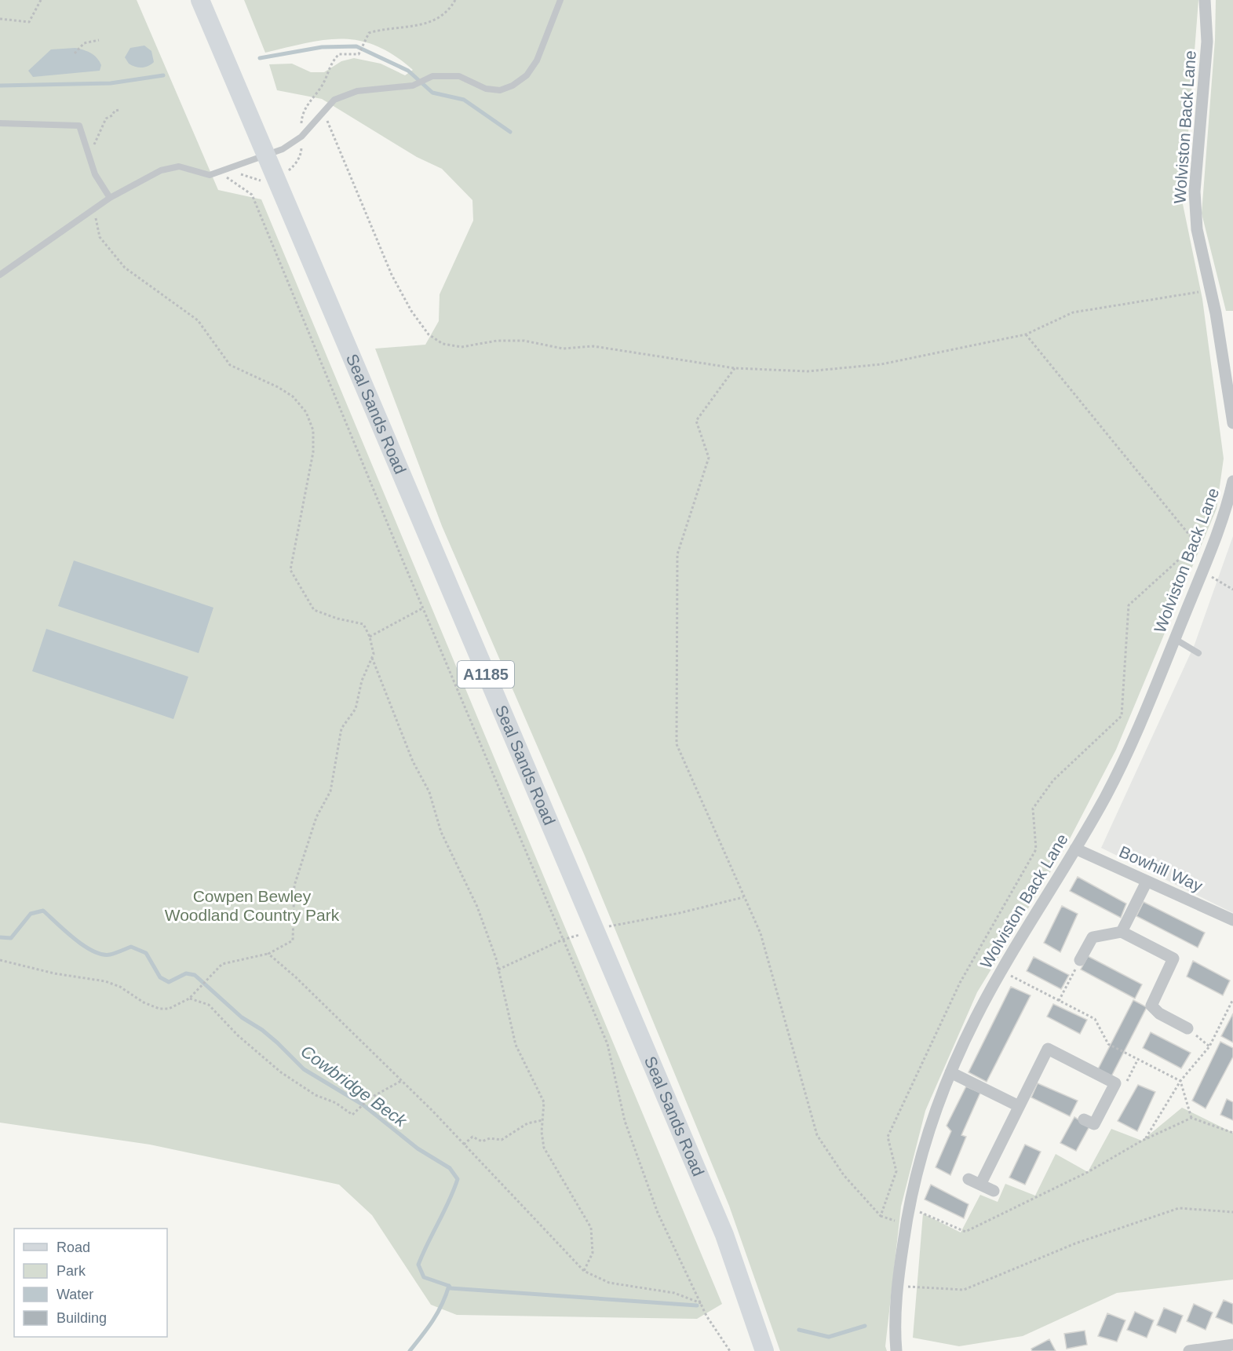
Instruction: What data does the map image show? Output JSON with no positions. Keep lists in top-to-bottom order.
{
  "streets": {
    "main road": ["Seal Sands Road", "A1185"],
    "street": ["Wolviston Back Lane", "Bowhill Way"]
  },
  "crossings": [
    ["Wolviston Back Lane", "Bowhill Way"]
  ],
  "water": ["Cowbridge Beck"],
  "parks": ["Cowpen Bewley Woodland Country Park"],
  "legend": [
    "Road",
    "Park",
    "Water",
    "Building"
  ]
}
